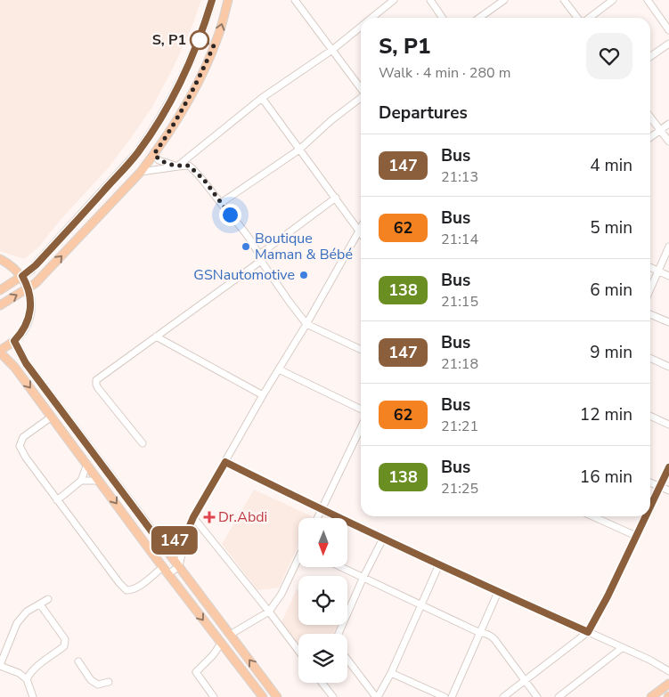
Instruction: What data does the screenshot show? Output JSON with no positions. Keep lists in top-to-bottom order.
{
  "places": {
    "other": ["S, P1", "Boutique Maman & Bébé", "GSNautomotive"],
    "health": ["Dr.Abdi"]
  },
  "lines": ["bus line 147"],
  "north": "bottom",
  "page": {
    "on_map": "147",
    "heading": [
      ["S, P1", "Walk · 4 min · 280 m"],
      "Departures"
    ],
    "list": [
      {
        "mark": "147",
        "name": "Bus",
        "note": "21:13",
        "value": "4 min"
      },
      {
        "mark": "62",
        "name": "Bus",
        "note": "21:14",
        "value": "5 min"
      },
      {
        "mark": "138",
        "name": "Bus",
        "note": "21:15",
        "value": "6 min"
      },
      {
        "mark": "147",
        "name": "Bus",
        "note": "21:18",
        "value": "9 min"
      },
      {
        "mark": "62",
        "name": "Bus",
        "note": "21:21",
        "value": "12 min"
      },
      {
        "mark": "138",
        "name": "Bus",
        "note": "21:25",
        "value": "16 min"
      }
    ]
  }
}
